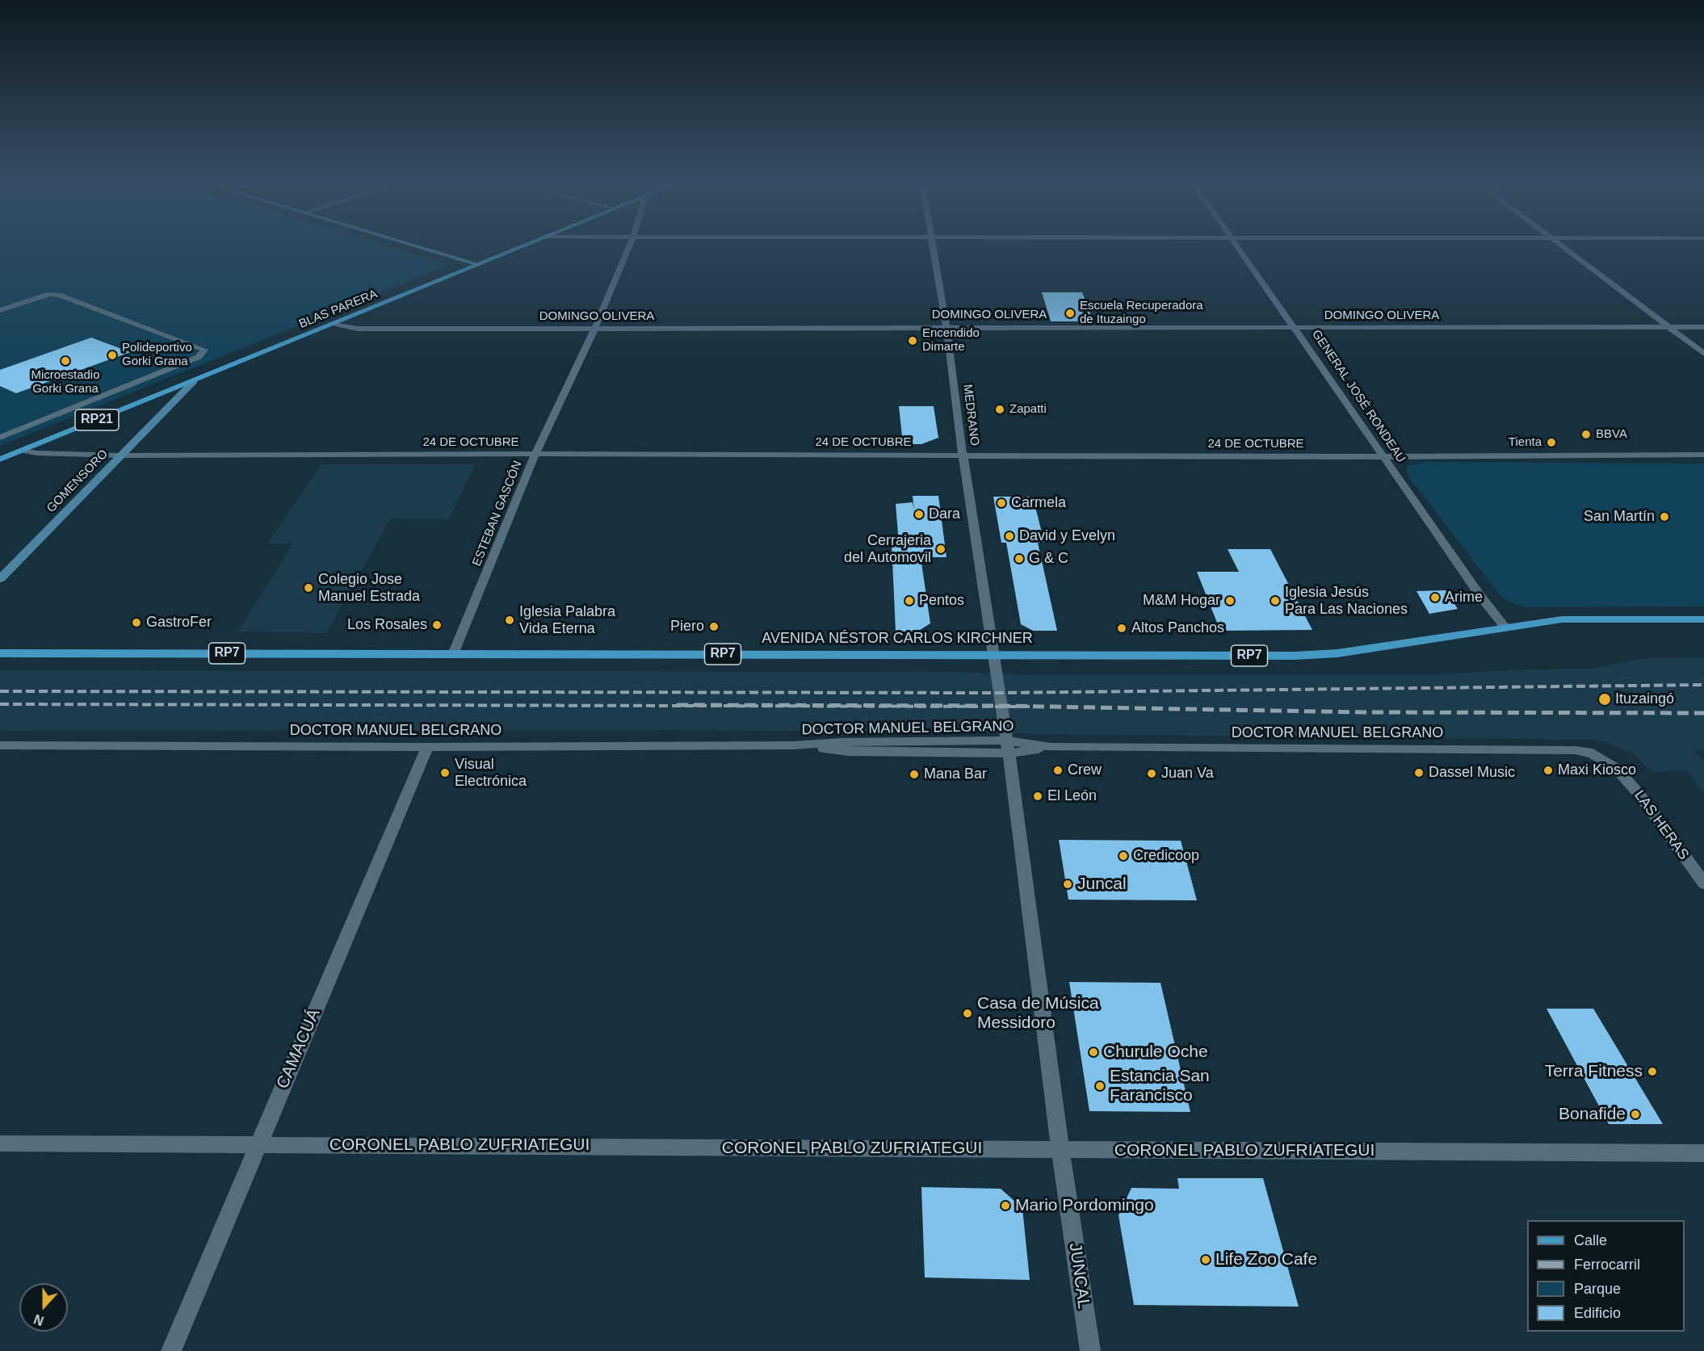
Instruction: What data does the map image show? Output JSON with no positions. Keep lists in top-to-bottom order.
{
  "streets": {
    "main road": [
      "BLAS PARERA",
      "RP21",
      "AVENIDA NÉSTOR CARLOS KIRCHNER",
      "RP7"
    ],
    "street": [
      "DOMINGO OLIVERA",
      "GENERAL JOSÉ RONDEAU",
      "MEDRANO",
      "24 DE OCTUBRE",
      "GOMENSORO",
      "ESTEBAN GASCÓN",
      "DOCTOR MANUEL BELGRANO",
      "LAS HERAS",
      "CAMACUÁ",
      "CORONEL PABLO ZUFRIATEGUI",
      "JUNCAL"
    ]
  },
  "crossings": [
    ["BLAS PARERA", "DOMINGO OLIVERA"],
    ["BLAS PARERA", "24 DE OCTUBRE"],
    ["BLAS PARERA", "GOMENSORO"],
    ["DOMINGO OLIVERA", "GENERAL JOSÉ RONDEAU"],
    ["DOMINGO OLIVERA", "MEDRANO"],
    ["DOMINGO OLIVERA", "ESTEBAN GASCÓN"],
    ["GENERAL JOSÉ RONDEAU", "24 DE OCTUBRE"],
    ["GENERAL JOSÉ RONDEAU", "AVENIDA NÉSTOR CARLOS KIRCHNER"],
    ["MEDRANO", "24 DE OCTUBRE"],
    ["MEDRANO", "AVENIDA NÉSTOR CARLOS KIRCHNER"],
    ["MEDRANO", "JUNCAL"],
    ["24 DE OCTUBRE", "GOMENSORO"],
    ["24 DE OCTUBRE", "ESTEBAN GASCÓN"],
    ["ESTEBAN GASCÓN", "AVENIDA NÉSTOR CARLOS KIRCHNER"],
    ["AVENIDA NÉSTOR CARLOS KIRCHNER", "JUNCAL"],
    ["DOCTOR MANUEL BELGRANO", "LAS HERAS"],
    ["DOCTOR MANUEL BELGRANO", "CAMACUÁ"],
    ["DOCTOR MANUEL BELGRANO", "JUNCAL"],
    ["CAMACUÁ", "CORONEL PABLO ZUFRIATEGUI"],
    ["CORONEL PABLO ZUFRIATEGUI", "JUNCAL"]
  ],
  "places": [
    "Escuela Recuperadora de Ituzaingo",
    "Encendido Dimarte",
    "Polideportivo Gorki Grana",
    "Microestadio Gorki Grana",
    "Zapatti",
    "BBVA",
    "Tienta",
    "Carmela",
    "Dara",
    "San Martín",
    "David y Evelyn",
    "Cerrajeria del Automovil",
    "G & C",
    "Colegio Jose Manuel Estrada",
    "Arime",
    "Pentos",
    "M&M Hogar",
    "Iglesia Jesús Para Las Naciones",
    "Iglesia Palabra Vida Eterna",
    "GastroFer",
    "Los Rosales",
    "Piero",
    "Altos Panchos",
    "Ituzaingó",
    "Crew",
    "Maxi Kiosco",
    "Visual Electrónica",
    "Dassel Music",
    "Juan Va",
    "Mana Bar",
    "El León",
    "Credicoop",
    "Juncal",
    "Casa de Música Messidoro",
    "Churule Oche",
    "Terra Fitness",
    "Estancia San Farancisco",
    "Bonafide",
    "Mario Pordomingo",
    "Life Zoo Cafe"
  ],
  "legend": [
    "Calle",
    "Ferrocarril",
    "Parque",
    "Edificio"
  ],
  "north": "bottom"
}
